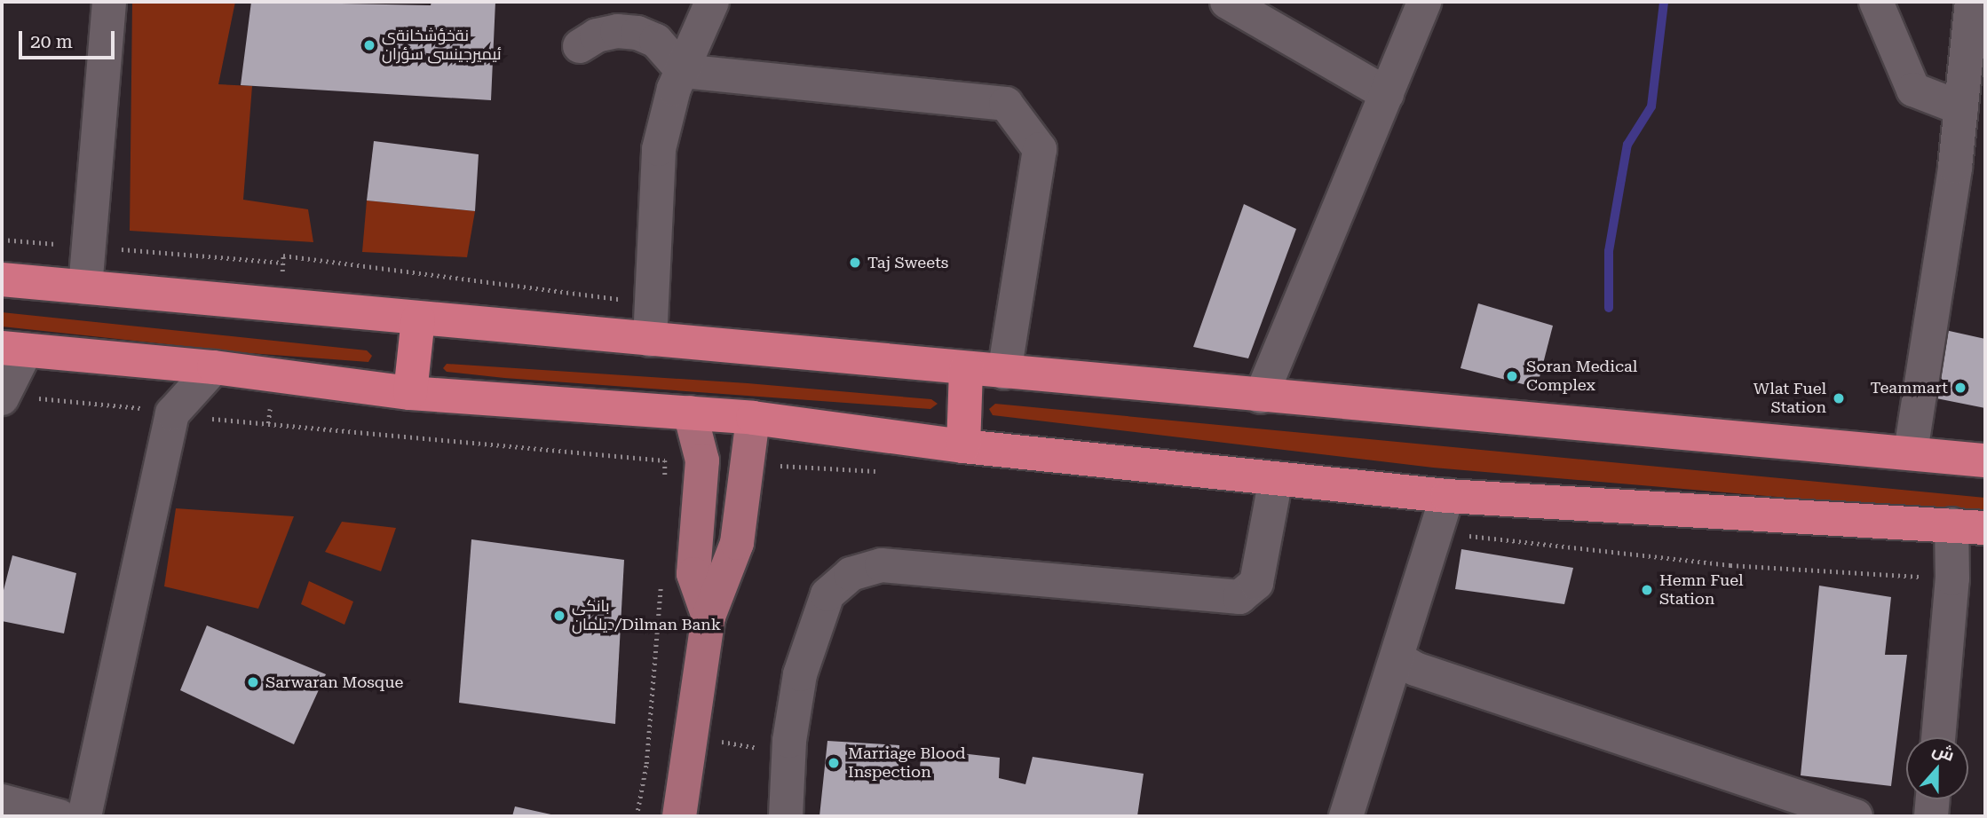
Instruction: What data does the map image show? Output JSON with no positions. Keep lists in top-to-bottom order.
{
  "places": [
    "نةخؤشخانةى ئیميرجينسى سؤران",
    "Taj Sweets",
    "Soran Medical Complex",
    "Teammart",
    "Wlat Fuel Station",
    "Hemn Fuel Station",
    "بانکی دیلمان/Dilman Bank",
    "Sarwaran Mosque",
    "Marriage Blood Inspection"
  ],
  "scale_bar": "20 m",
  "north": "top"
}
